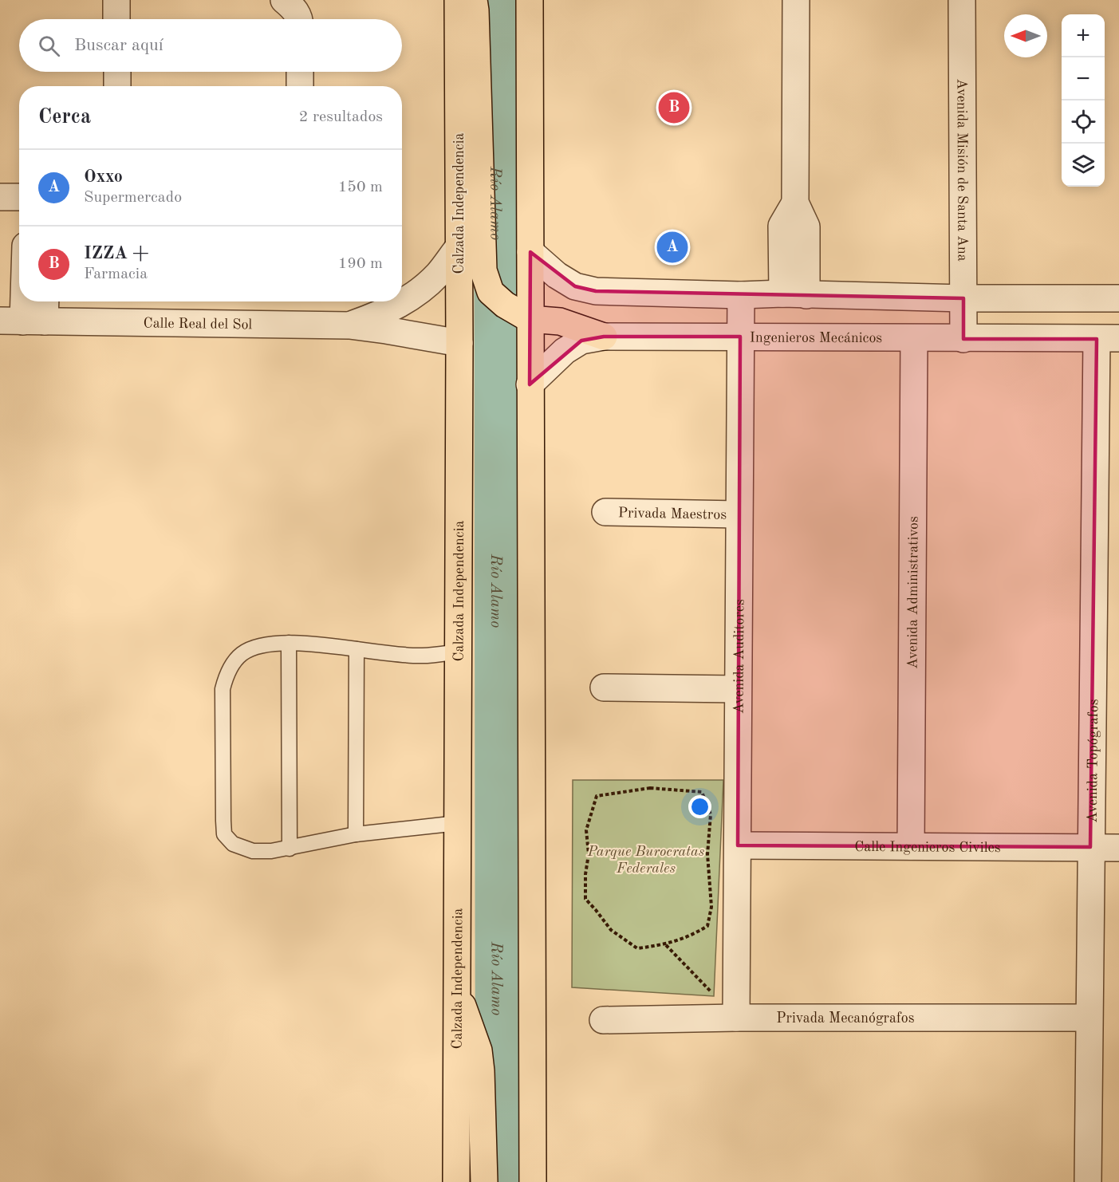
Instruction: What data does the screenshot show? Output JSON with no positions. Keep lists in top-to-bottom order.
{
  "streets": {
    "main road": ["Calzada Independencia"],
    "street": [
      "Avenida Misión de Santa Ana",
      "Calle Real del Sol",
      "Ingenieros Mecánicos",
      "Privada Maestros",
      "Avenida Administrativos",
      "Avenida Auditores",
      "Avenida Topógrafos",
      "Calle Ingenieros Civiles",
      "Privada Mecanógrafos"
    ]
  },
  "crossings": [
    ["Avenida Misión de Santa Ana", "Ingenieros Mecánicos"],
    ["Calzada Independencia", "Calle Real del Sol"],
    ["Ingenieros Mecánicos", "Avenida Administrativos"],
    ["Ingenieros Mecánicos", "Avenida Auditores"],
    ["Ingenieros Mecánicos", "Avenida Topógrafos"],
    ["Privada Maestros", "Avenida Auditores"],
    ["Avenida Administrativos", "Calle Ingenieros Civiles"],
    ["Avenida Auditores", "Calle Ingenieros Civiles"],
    ["Avenida Auditores", "Privada Mecanógrafos"],
    ["Avenida Topógrafos", "Calle Ingenieros Civiles"],
    ["Avenida Topógrafos", "Privada Mecanógrafos"]
  ],
  "water": ["Río Alamo"],
  "parks": ["Parque Burocratas Federales"],
  "north": "left",
  "page": {
    "map_buttons": ["+", "−"],
    "search": "Buscar aquí",
    "heading": ["Cerca", "2 resultados"],
    "pins": ["B", "A"],
    "list": [
      {
        "mark": "A",
        "name": "Oxxo",
        "note": "Supermercado",
        "value": "150 m"
      },
      {
        "mark": "B",
        "name": "IZZA +",
        "note": "Farmacia",
        "value": "190 m"
      }
    ]
  }
}
